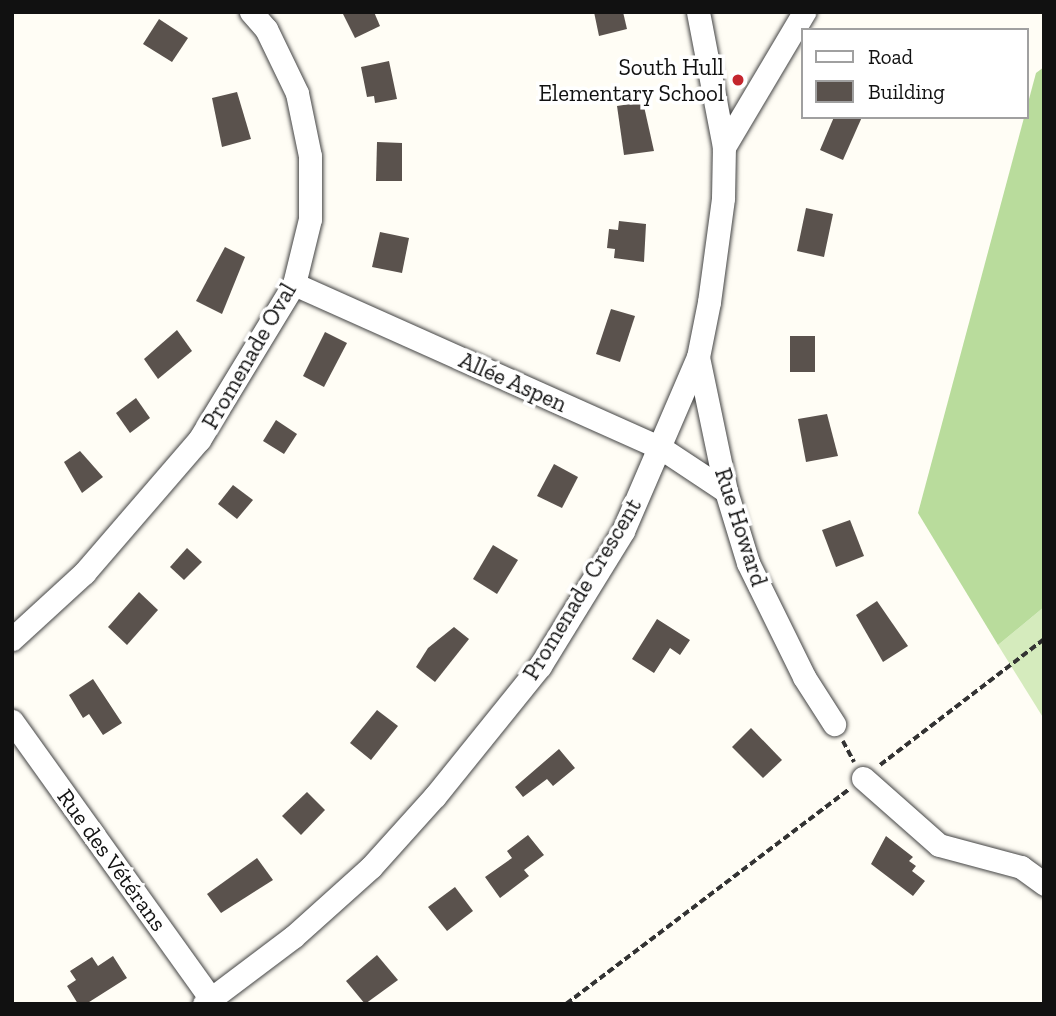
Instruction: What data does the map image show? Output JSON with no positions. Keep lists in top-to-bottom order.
{
  "streets": {
    "street": [
      "Promenade Oval",
      "Allée Aspen",
      "Rue Howard",
      "Promenade Crescent",
      "Rue des Vétérans"
    ]
  },
  "crossings": [
    ["Promenade Oval", "Allée Aspen"],
    ["Allée Aspen", "Rue Howard"],
    ["Allée Aspen", "Promenade Crescent"],
    ["Rue Howard", "Promenade Crescent"],
    ["Promenade Crescent", "Rue des Vétérans"]
  ],
  "places": ["South Hull Elementary School"],
  "legend": ["Road", "Building"]
}
